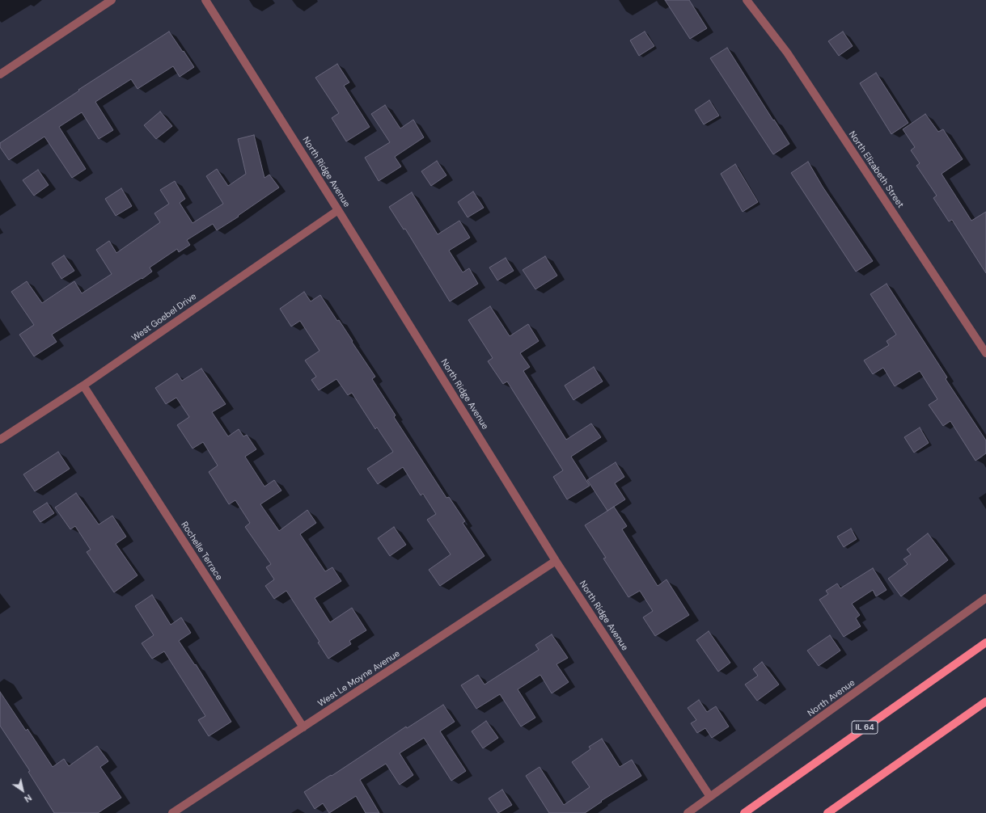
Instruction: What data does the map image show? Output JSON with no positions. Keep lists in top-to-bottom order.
{
  "streets": {
    "main road": ["IL 64"],
    "street": [
      "North Elizabeth Street",
      "North Ridge Avenue",
      "West Goebel Drive",
      "Rochelle Terrace",
      "West Le Moyne Avenue",
      "North Avenue"
    ]
  },
  "crossings": [
    ["North Ridge Avenue", "West Goebel Drive"],
    ["North Ridge Avenue", "West Le Moyne Avenue"],
    ["North Ridge Avenue", "North Avenue"],
    ["West Goebel Drive", "Rochelle Terrace"],
    ["Rochelle Terrace", "West Le Moyne Avenue"]
  ],
  "north": "bottom right"
}
